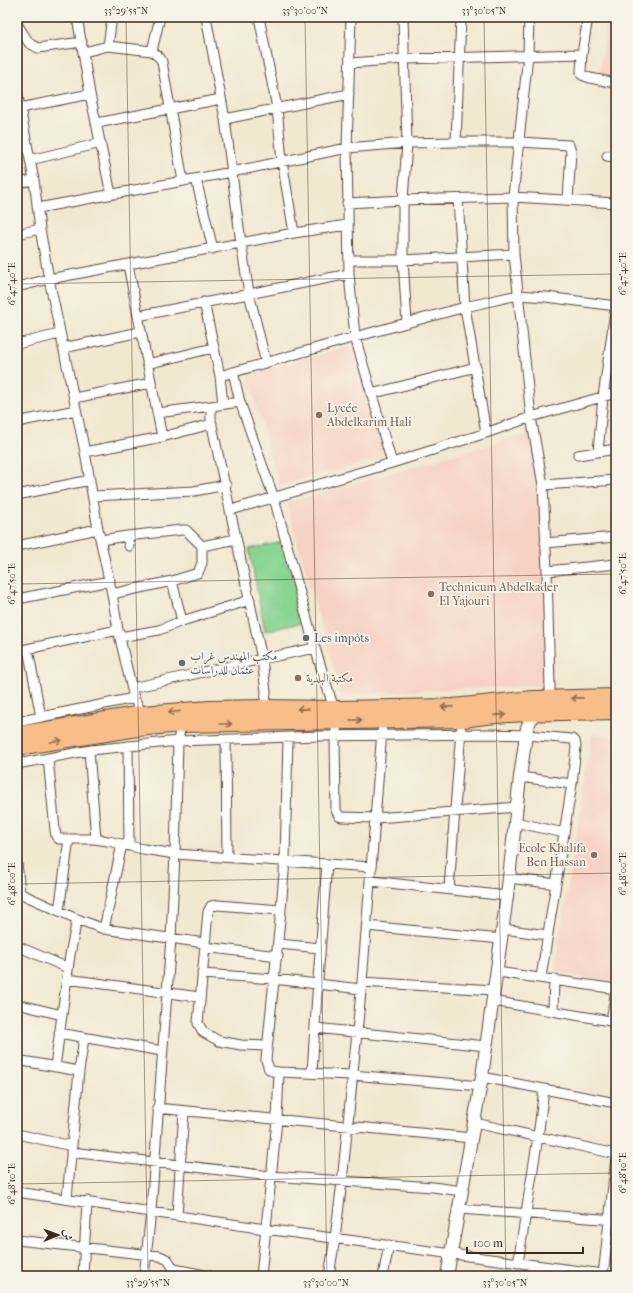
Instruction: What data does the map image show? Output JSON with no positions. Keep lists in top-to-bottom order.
{
  "places": [
    "Lycée Abdelkarim Hali",
    "Technicum Abdelkader El Yajouri",
    "Les impôts",
    "مكتب المهندس غراب عثمان للدراسات",
    "مكتبة البلدية",
    "Ecole Khalifa Ben Hassan"
  ],
  "scale_bar": "100 m",
  "north": "right",
  "coordinates": [
    "33°29'55\"N",
    "33°30'00\"N",
    "33°30'05\"N",
    "6°47'40\"E",
    "6°47'50\"E",
    "6°48'00\"E",
    "6°48'10\"E"
  ]
}
